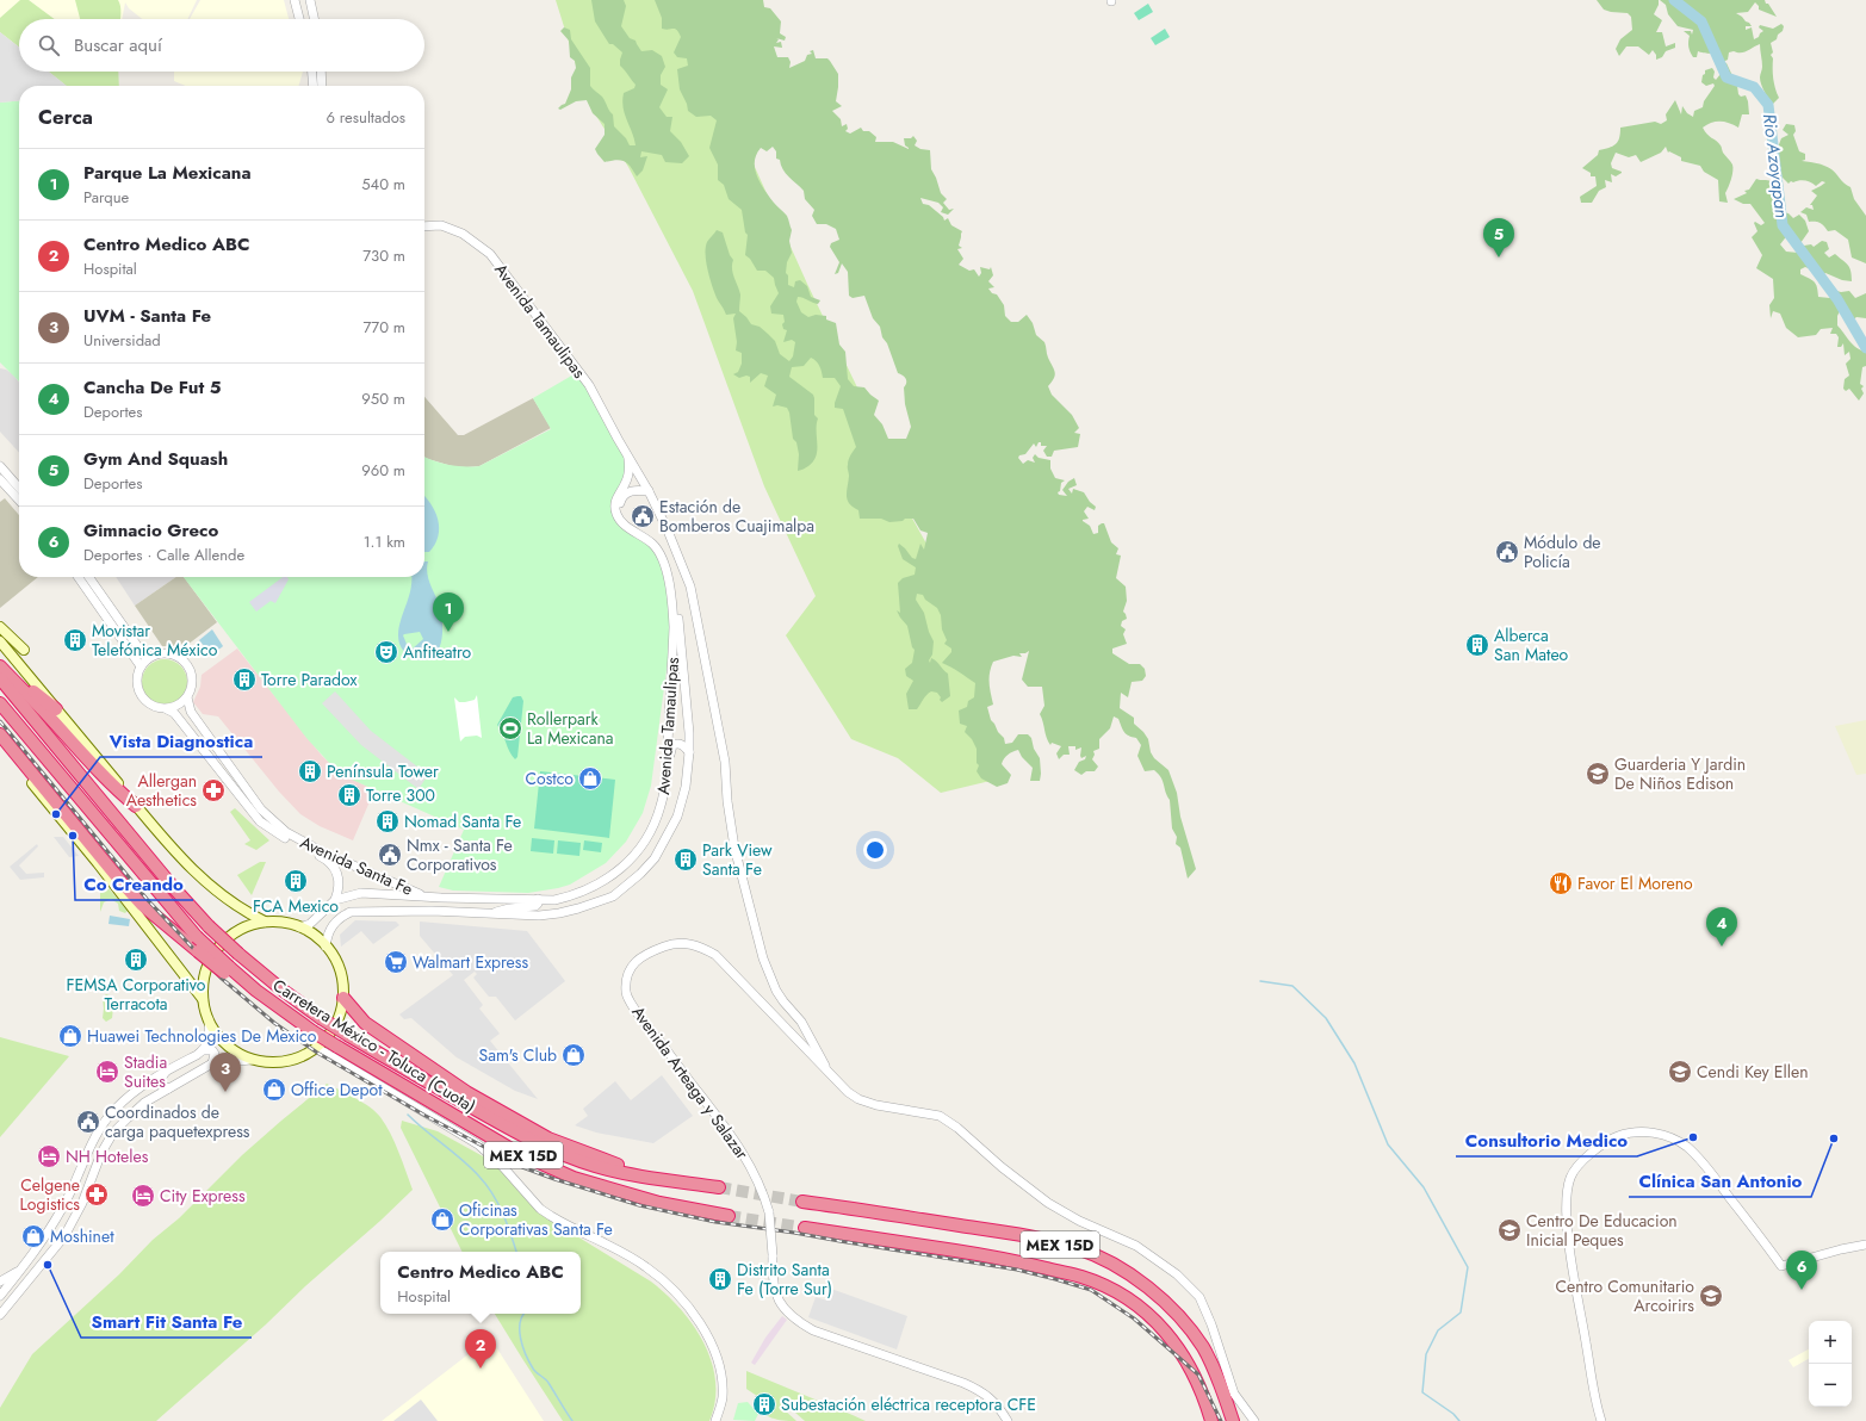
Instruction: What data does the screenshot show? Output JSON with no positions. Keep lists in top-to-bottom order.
{
  "streets": {
    "highway": ["Carretera México - Toluca (Cuota)", "MEX 15D"],
    "street": ["Avenida Tamaulipas", "Avenida Santa Fe", "Avenida Arteaga y Salazar"]
  },
  "crossings": [
    ["Avenida Tamaulipas", "Avenida Santa Fe"],
    ["Avenida Tamaulipas", "Avenida Arteaga y Salazar"]
  ],
  "water": ["Rio Azoyapan"],
  "places": {
    "public building": [
      "Estación de Bomberos Cuajimalpa",
      "Módulo de Policía",
      "Nmx - Santa Fe Corporativos",
      "Coordinados de carga paquetexpress"
    ],
    "building": [
      "Movistar Telefónica México",
      "Alberca San Mateo",
      "Torre Paradox",
      "Península Tower",
      "Torre 300",
      "Nomad Santa Fe",
      "Park View Santa Fe",
      "FCA Mexico",
      "FEMSA Corporativo Terracota",
      "Distrito Santa Fe (Torre Sur)",
      "Subestación eléctrica receptora CFE"
    ],
    "theatre": ["Anfiteatro"],
    "sports": ["Rollerpark La Mexicana"],
    "school or university": [
      "Guarderia Y Jardin De Niños Edison",
      "Cendi Key Ellen",
      "Centro De Educacion Inicial Peques",
      "Centro Comunitario Arcoirirs"
    ],
    "shop": [
      "Costco",
      "Huawei Technologies De Mexico",
      "Sam's Club",
      "Office Depot",
      "Oficinas Corporativas Santa Fe",
      "Moshinet"
    ],
    "pharmacy": ["Allergan Aesthetics", "Celgene Logistics"],
    "other": [
      "Vista Diagnostica",
      "Co Creando",
      "Consultorio Medico",
      "Clínica San Antonio",
      "Smart Fit Santa Fe"
    ],
    "restaurant": ["Favor El Moreno"],
    "supermarket": ["Walmart Express"],
    "hotel": ["Stadia Suites", "NH Hoteles", "City Express"]
  },
  "page": {
    "search": "Buscar aquí",
    "heading": ["Cerca", "6 resultados"],
    "list": [
      {
        "mark": "1",
        "name": "Parque La Mexicana",
        "note": "Parque",
        "value": "540 m"
      },
      {
        "mark": "2",
        "name": "Centro Medico ABC",
        "note": "Hospital",
        "value": "730 m"
      },
      {
        "mark": "3",
        "name": "UVM - Santa Fe",
        "note": "Universidad",
        "value": "770 m"
      },
      {
        "mark": "4",
        "name": "Cancha De Fut 5",
        "note": "Deportes",
        "value": "950 m"
      },
      {
        "mark": "5",
        "name": "Gym And Squash",
        "note": "Deportes",
        "value": "960 m"
      },
      {
        "mark": "6",
        "name": "Gimnacio Greco",
        "note": "Deportes · Calle Allende",
        "value": "1.1 km"
      }
    ],
    "pins": [
      "5",
      "1",
      "4",
      "3",
      "6",
      "2"
    ],
    "popup": ["Centro Medico ABC", "Hospital"],
    "map_buttons": ["+", "−"]
  }
}
